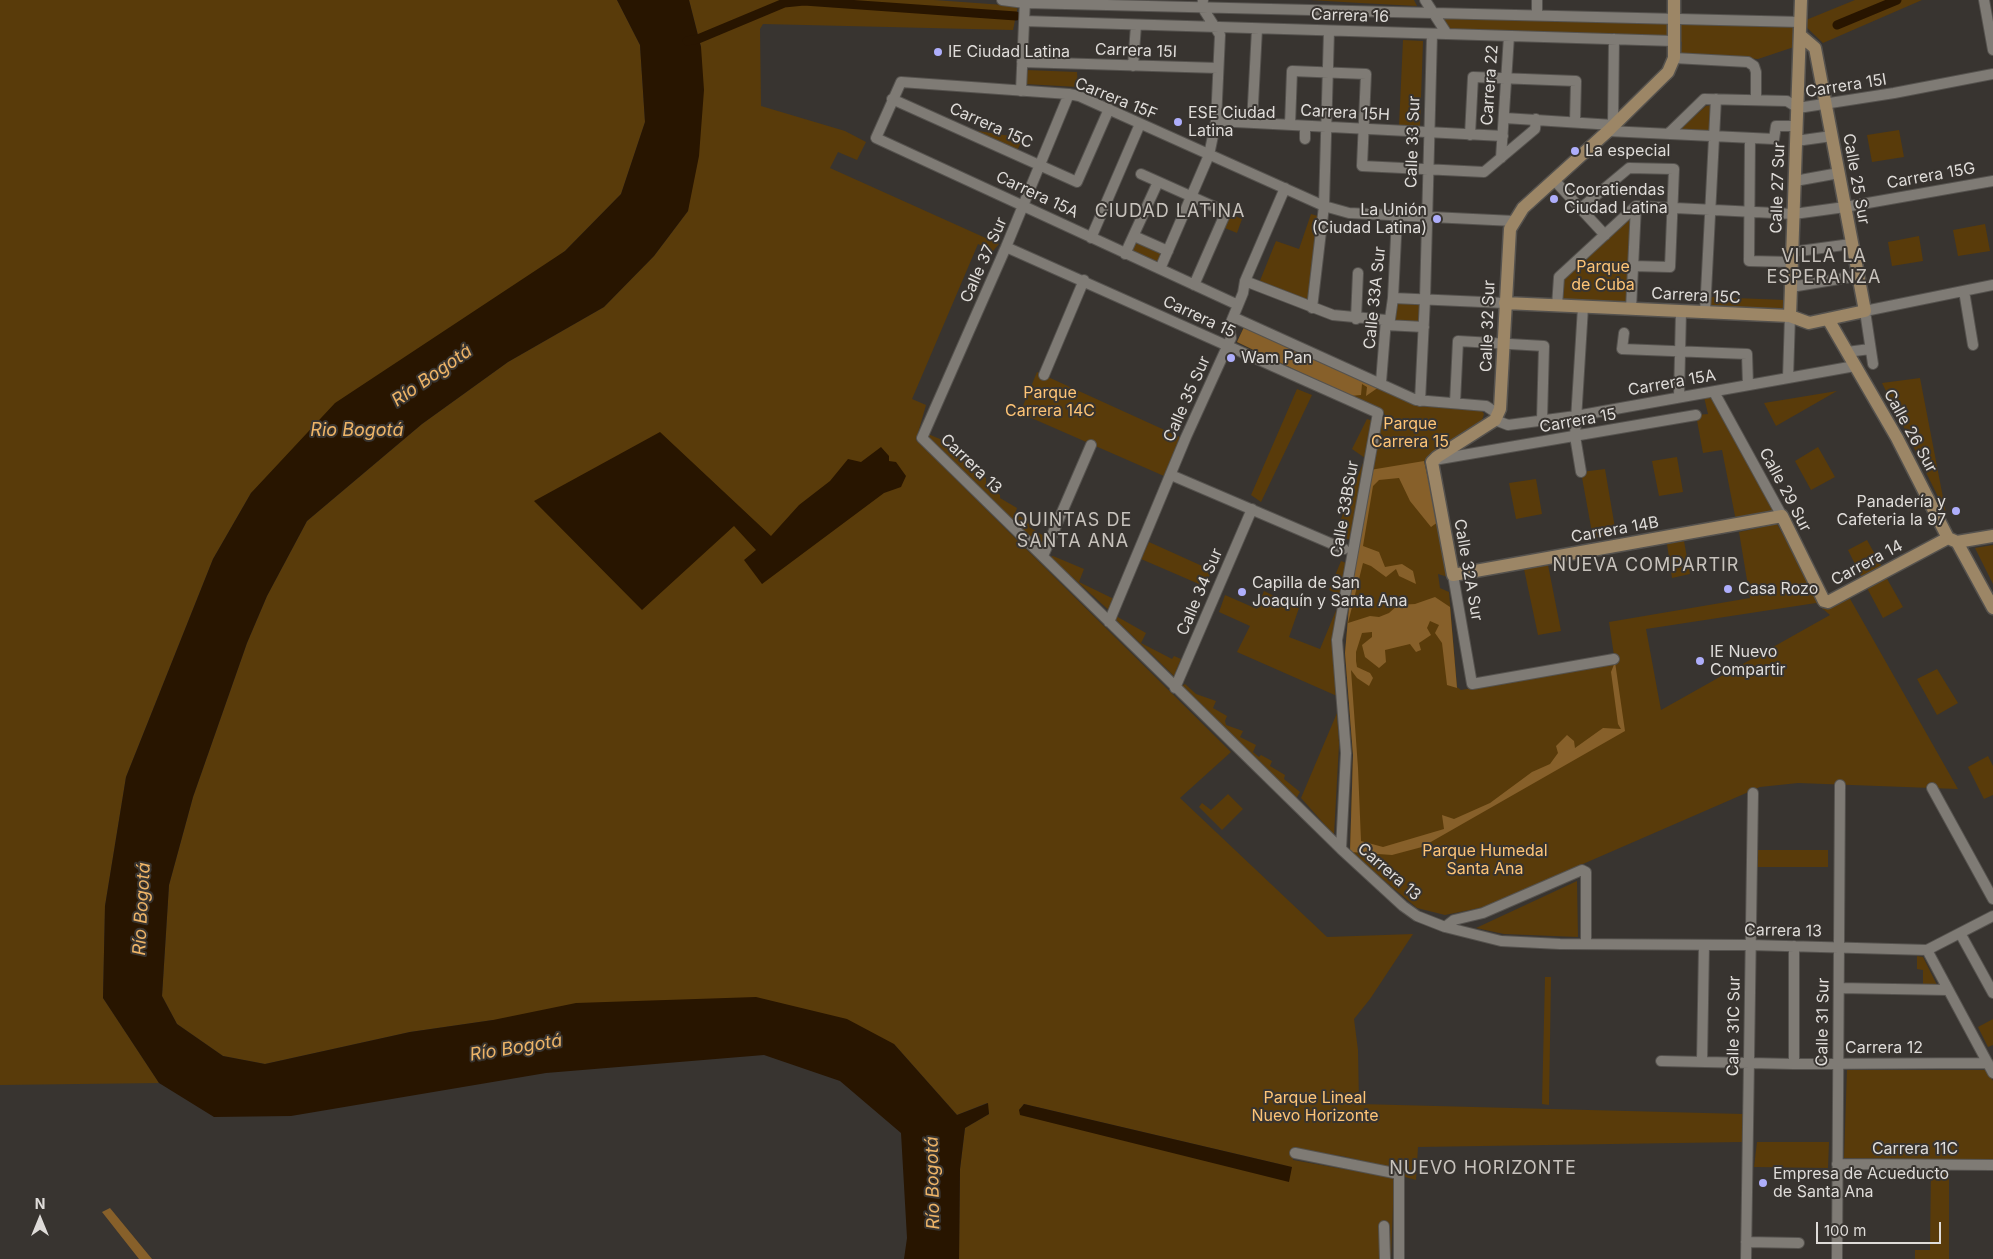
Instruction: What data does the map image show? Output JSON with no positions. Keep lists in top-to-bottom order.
{
  "streets": {
    "street": [
      "Carrera 16",
      "Carrera 15I",
      "Carrera 22",
      "Carrera 15F",
      "Carrera 15H",
      "Carrera 15C",
      "Calle 33 Sur",
      "Carrera 15G",
      "Calle 25 Sur",
      "Calle 27 Sur",
      "Carrera 15A",
      "Calle 37 Sur",
      "Calle 33A Sur",
      "Carrera 15",
      "Calle 32 Sur",
      "Calle 35 Sur",
      "Calle 26 Sur",
      "Carrera 13",
      "Calle 29 Sur",
      "Calle 33BSur",
      "Carrera 14B",
      "Carrera 14",
      "Calle 32A Sur",
      "Calle 34 Sur",
      "Calle 31 Sur",
      "Calle 31C Sur",
      "Carrera 12",
      "Carrera 11C"
    ]
  },
  "crossings": [
    ["Carrera 16", "Carrera 22"],
    ["Carrera 16", "Calle 33 Sur"],
    ["Carrera 15I", "Calle 25 Sur"],
    ["Carrera 15I", "Calle 27 Sur"],
    ["Carrera 22", "Carrera 15H"],
    ["Carrera 15F", "Carrera 15C"],
    ["Carrera 15F", "Calle 33 Sur"],
    ["Carrera 15F", "Carrera 15A"],
    ["Carrera 15F", "Calle 37 Sur"],
    ["Carrera 15F", "Calle 33A Sur"],
    ["Carrera 15F", "Calle 32 Sur"],
    ["Carrera 15F", "Calle 35 Sur"],
    ["Carrera 15H", "Calle 33 Sur"],
    ["Carrera 15C", "Calle 33 Sur"],
    ["Carrera 15C", "Calle 25 Sur"],
    ["Carrera 15C", "Calle 27 Sur"],
    ["Carrera 15C", "Carrera 15A"],
    ["Carrera 15C", "Calle 37 Sur"],
    ["Carrera 15C", "Calle 33A Sur"],
    ["Carrera 15C", "Calle 32 Sur"],
    ["Carrera 15C", "Calle 26 Sur"],
    ["Calle 33 Sur", "Carrera 15A"],
    ["Carrera 15G", "Calle 25 Sur"],
    ["Carrera 15G", "Calle 27 Sur"],
    ["Calle 25 Sur", "Calle 27 Sur"],
    ["Calle 27 Sur", "Carrera 15A"],
    ["Carrera 15A", "Calle 37 Sur"],
    ["Carrera 15A", "Calle 33A Sur"],
    ["Carrera 15A", "Calle 32 Sur"],
    ["Carrera 15A", "Calle 35 Sur"],
    ["Carrera 15A", "Calle 26 Sur"],
    ["Carrera 15A", "Calle 29 Sur"],
    ["Calle 37 Sur", "Carrera 15"],
    ["Calle 37 Sur", "Carrera 13"],
    ["Carrera 15", "Calle 35 Sur"],
    ["Carrera 15", "Calle 33BSur"],
    ["Carrera 15", "Calle 32A Sur"],
    ["Calle 35 Sur", "Carrera 13"],
    ["Calle 26 Sur", "Carrera 14"],
    ["Carrera 13", "Calle 33BSur"],
    ["Carrera 13", "Calle 34 Sur"],
    ["Carrera 13", "Calle 31 Sur"],
    ["Carrera 13", "Calle 31C Sur"],
    ["Calle 29 Sur", "Carrera 14B"],
    ["Calle 29 Sur", "Carrera 14"],
    ["Carrera 14B", "Calle 32A Sur"],
    ["Calle 31 Sur", "Carrera 12"],
    ["Calle 31 Sur", "Carrera 11C"],
    ["Calle 31C Sur", "Carrera 12"]
  ],
  "districts": [
    "CIUDAD LATINA",
    "VILLA LA ESPERANZA",
    "QUINTAS DE SANTA ANA",
    "NUEVA COMPARTIR",
    "NUEVO HORIZONTE"
  ],
  "water": ["Río Bogotá", "Rio Bogotá"],
  "parks": [
    "Parque de Cuba",
    "Parque Carrera 14C",
    "Parque Carrera 15",
    "Parque Humedal Santa Ana",
    "Parque Lineal Nuevo Horizonte"
  ],
  "places": [
    "IE Ciudad Latina",
    "ESE Ciudad Latina",
    "La especial",
    "Cooratiendas Ciudad Latina",
    "La Unión (Ciudad Latina)",
    "Wam Pan",
    "Panadería y Cafeteria la 97",
    "Casa Rozo",
    "Capilla de San Joaquín y Santa Ana",
    "IE Nuevo Compartir",
    "Empresa de Acueducto de Santa Ana"
  ],
  "scale_bar": "100 m",
  "north": "top"
}
